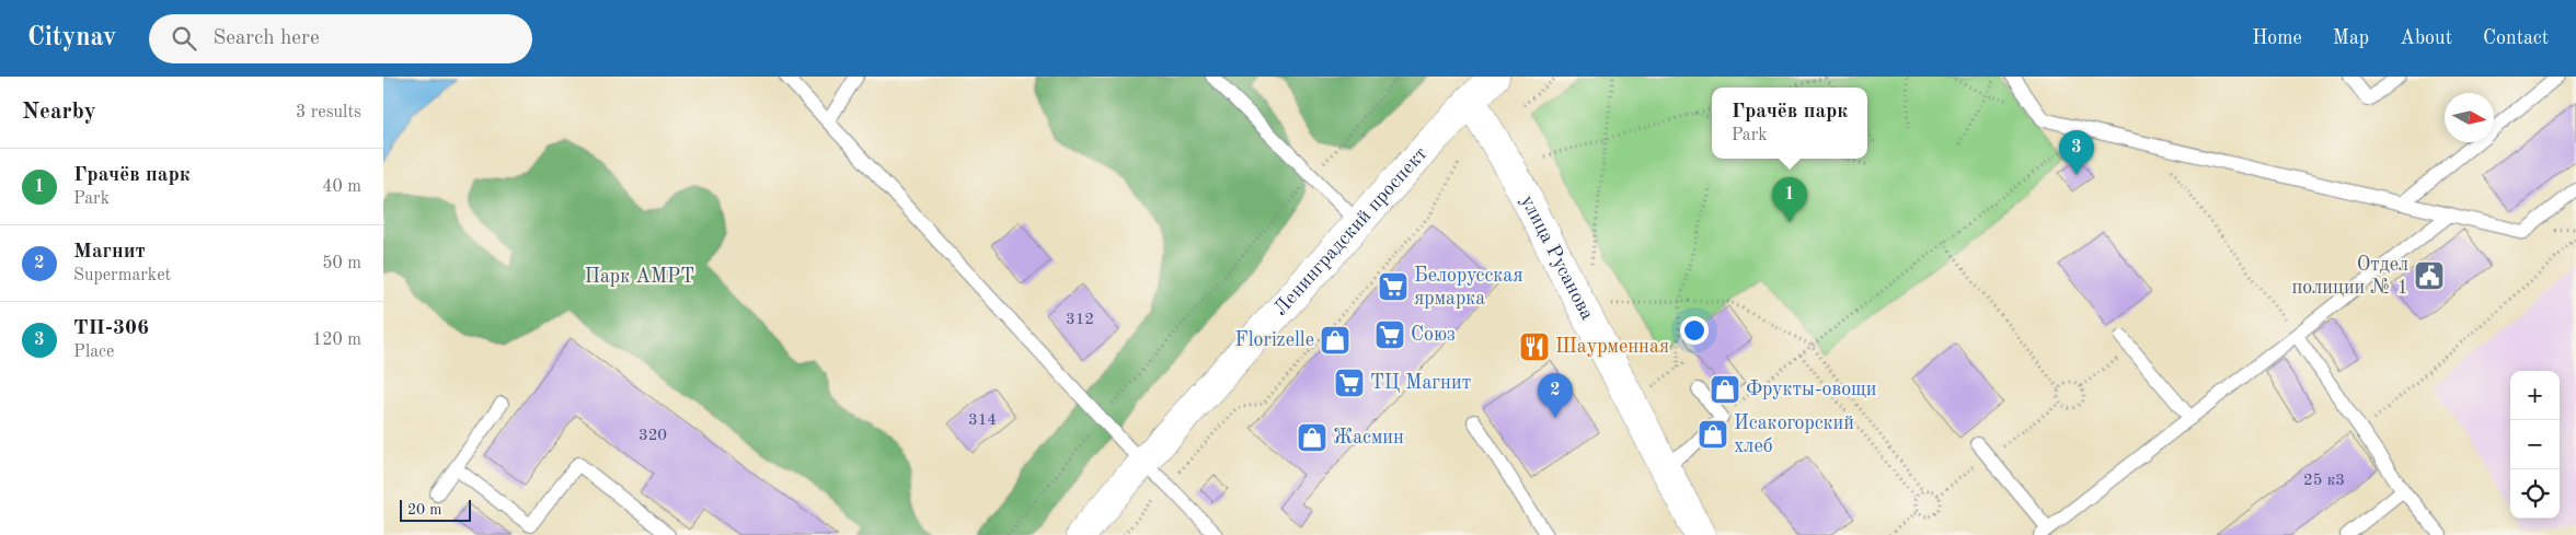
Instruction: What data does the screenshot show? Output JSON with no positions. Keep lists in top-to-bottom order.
{
  "streets": {
    "main road": ["Ленинградский проспект", "улица Русанова"]
  },
  "crossings": [
    ["Ленинградский проспект", "улица Русанова"]
  ],
  "parks": ["Парк АМРТ"],
  "places": {
    "public building": ["Отдел полиции № 1"],
    "supermarket": ["Белорусская ярмарка", "Союз", "ТЦ Магнит"],
    "shop": [
      "Florizelle",
      "Фрукты-овощи",
      "Исакогорский хлеб",
      "Жасмин"
    ],
    "restaurant": ["Шаурменная"]
  },
  "house_numbers": [
    "312",
    "314",
    "320",
    "25 к3"
  ],
  "scale_bar": "20 m",
  "north": "right",
  "page": {
    "header": "Citynav",
    "search": "Search here",
    "nav": [
      "Home",
      "Map",
      "About",
      "Contact"
    ],
    "heading": ["Nearby", "3 results"],
    "popup": ["Грачёв парк", "Park"],
    "pins": ["3", "1", "2"],
    "list": [
      {
        "mark": "1",
        "name": "Грачёв парк",
        "note": "Park",
        "value": "40 m"
      },
      {
        "mark": "2",
        "name": "Магнит",
        "note": "Supermarket",
        "value": "50 m"
      },
      {
        "mark": "3",
        "name": "ТП-306",
        "note": "Place",
        "value": "120 m"
      }
    ],
    "map_buttons": ["+", "−"],
    "scale": "20 m"
  }
}
